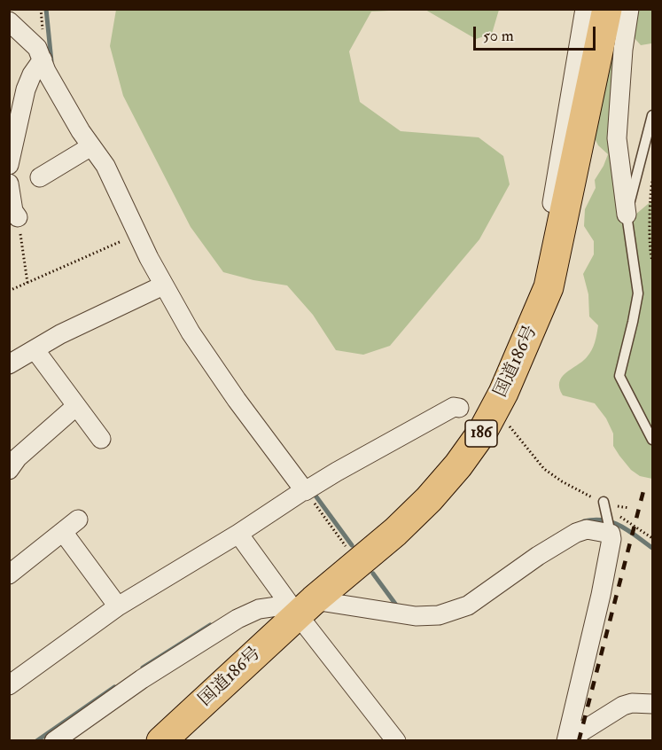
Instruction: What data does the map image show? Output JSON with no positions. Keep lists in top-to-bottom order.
{
  "streets": {
    "highway": ["国道186号", "186"]
  },
  "scale_bar": "50 m"
}
